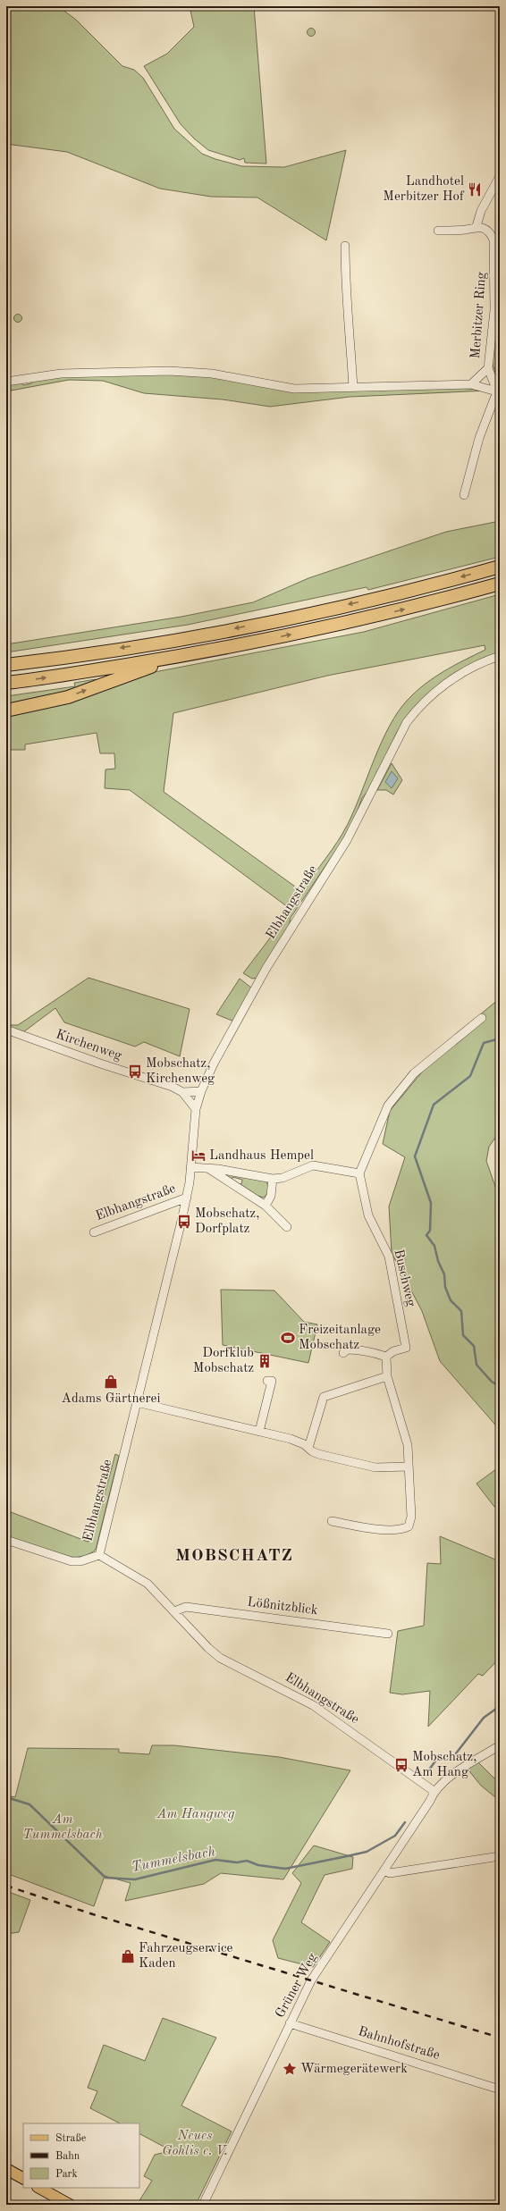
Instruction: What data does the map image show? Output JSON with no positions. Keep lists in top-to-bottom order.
{
  "streets": {
    "street": [
      "Merbitzer Ring",
      "Elbhangstraße",
      "Kirchenweg",
      "Buschweg",
      "Lößnitzblick",
      "Grüner Weg",
      "Bahnhofstraße"
    ]
  },
  "crossings": [
    ["Elbhangstraße", "Kirchenweg"],
    ["Elbhangstraße", "Lößnitzblick"],
    ["Elbhangstraße", "Grüner Weg"],
    ["Grüner Weg", "Bahnhofstraße"]
  ],
  "districts": ["MOBSCHATZ"],
  "water": ["Tummelsbach"],
  "parks": ["Am Hangweg", "Am Tummelsbach", "Neues Gohlis e. V."],
  "places": {
    "restaurant": ["Landhotel Merbitzer Hof"],
    "bus stop": ["Mobschatz, Kirchenweg", "Mobschatz, Dorfplatz", "Mobschatz, Am Hang"],
    "hotel": ["Landhaus Hempel"],
    "sports": ["Freizeitanlage Mobschatz"],
    "building": ["Dorfklub Mobschatz"],
    "shop": ["Adams Gärtnerei", "Fahrzeugservice Kaden"],
    "place": ["Wärmegerätewerk"]
  },
  "legend": ["Straße", "Bahn", "Park"]
}
